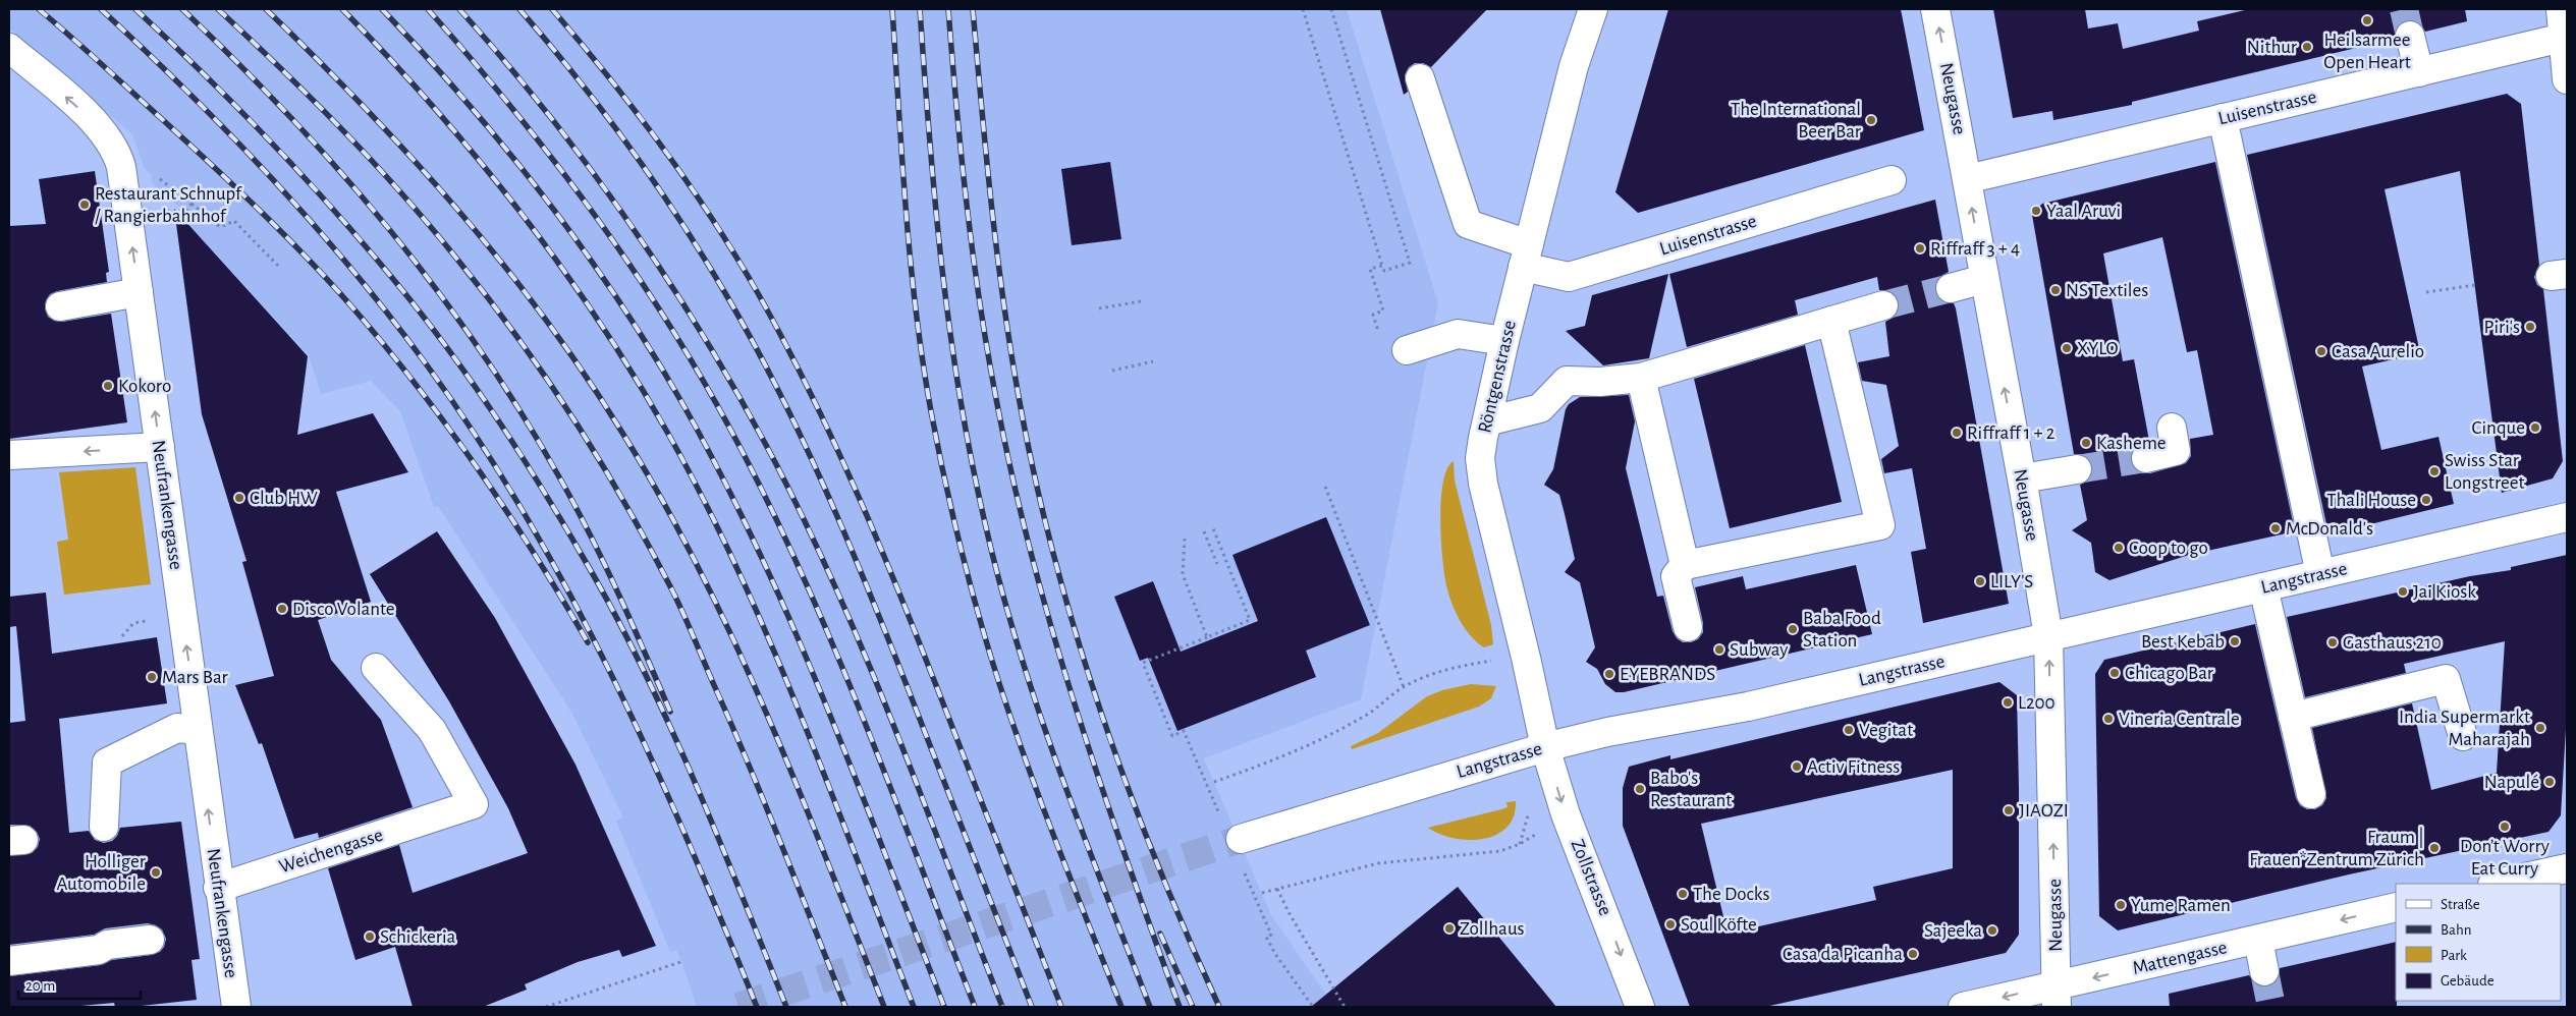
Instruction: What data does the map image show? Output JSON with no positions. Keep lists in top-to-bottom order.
{
  "streets": {
    "street": [
      "Neugasse",
      "Luisenstrasse",
      "Röntgenstrasse",
      "Neufrankengasse",
      "Langstrasse",
      "Weichengasse",
      "Zollstrasse",
      "Mattengasse"
    ]
  },
  "crossings": [
    ["Neugasse", "Luisenstrasse"],
    ["Neugasse", "Langstrasse"],
    ["Neugasse", "Mattengasse"],
    ["Luisenstrasse", "Röntgenstrasse"],
    ["Röntgenstrasse", "Langstrasse"],
    ["Röntgenstrasse", "Zollstrasse"],
    ["Neufrankengasse", "Weichengasse"],
    ["Langstrasse", "Zollstrasse"]
  ],
  "one_way": [
    "Neugasse",
    "Neufrankengasse",
    "Zollstrasse",
    "Mattengasse"
  ],
  "places": [
    "Heilsarmee Open Heart",
    "Nithur",
    "The International Beer Bar",
    "Restaurant Schnupf / Rangierbahnhof",
    "Yaal Aruvi",
    "Riffraff 3 + 4",
    "NS Textiles",
    "Piri's",
    "XYLO",
    "Casa Aurelio",
    "Kokoro",
    "Cinque",
    "Riffraff 1 + 2",
    "Kasheme",
    "Swiss Star Longstreet",
    "Club HW",
    "Thali House",
    "McDonald's",
    "Coop to go",
    "LILY'S",
    "Jai Kiosk",
    "Disco Volante",
    "Baba Food Station",
    "Best Kebab",
    "Gasthaus 210",
    "Subway",
    "Chicago Bar",
    "EYEBRANDS",
    "Mars Bar",
    "L200",
    "Vineria Centrale",
    "India Supermarkt Maharajah",
    "Vegitat",
    "Activ Fitness",
    "Napulé",
    "Babo's Restaurant",
    "JIAOZI",
    "Don’t Worry Eat Curry",
    "Fraum | Frauen*Zentrum Zürich",
    "Holliger Automobile",
    "The Docks",
    "Yume Ramen",
    "Soul Köfte",
    "Zollhaus",
    "Sajeeka",
    "Schickeria",
    "Casa da Picanha"
  ],
  "legend": [
    "Straße",
    "Bahn",
    "Park",
    "Gebäude"
  ],
  "scale_bar": "20 m"
}
